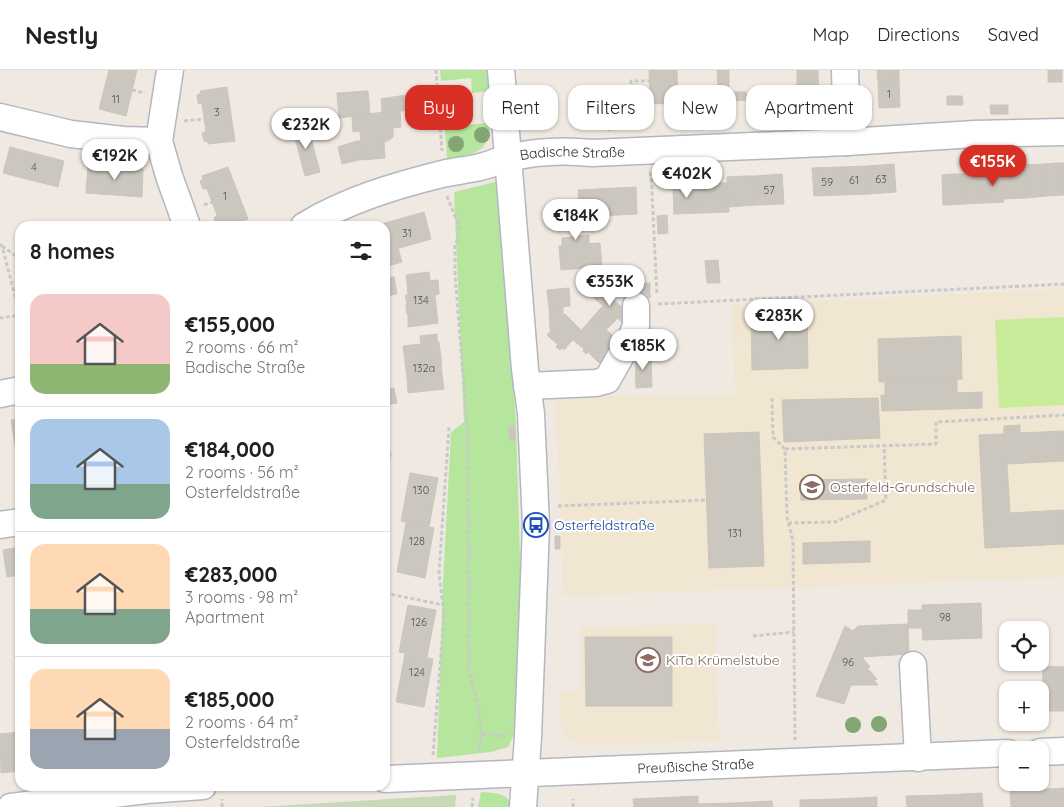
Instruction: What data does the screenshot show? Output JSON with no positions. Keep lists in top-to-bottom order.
{
  "streets": {
    "street": ["Badische Straße", "Preußische Straße"]
  },
  "places": {
    "school or university": ["Osterfeld-Grundschule", "KiTa Krümelstube"],
    "bus stop": ["Osterfeldstraße"]
  },
  "house_numbers": [
    "1",
    "11",
    "3",
    "4",
    "63",
    "61",
    "59",
    "57",
    "1",
    "31",
    "134",
    "132a",
    "130",
    "131",
    "128",
    "98",
    "126",
    "96",
    "124"
  ],
  "page": {
    "header": "Nestly",
    "nav": ["Map", "Directions", "Saved"],
    "chip": [
      "Buy",
      "Rent",
      "Filters",
      "New",
      "Apartment"
    ],
    "price": [
      "€232K",
      "€192K",
      "€155K",
      "€402K",
      "€184K",
      "€353K",
      "€283K",
      "€185K"
    ],
    "heading": "8 homes",
    "list": [
      {
        "name": "€155,000",
        "note": "2 rooms · 66 m² · Badische Straße"
      },
      {
        "name": "€184,000",
        "note": "2 rooms · 56 m² · Osterfeldstraße"
      },
      {
        "name": "€283,000",
        "note": "3 rooms · 98 m² · Apartment"
      },
      {
        "name": "€185,000",
        "note": "2 rooms · 64 m² · Osterfeldstraße"
      }
    ],
    "map_buttons": ["+", "−"]
  }
}
